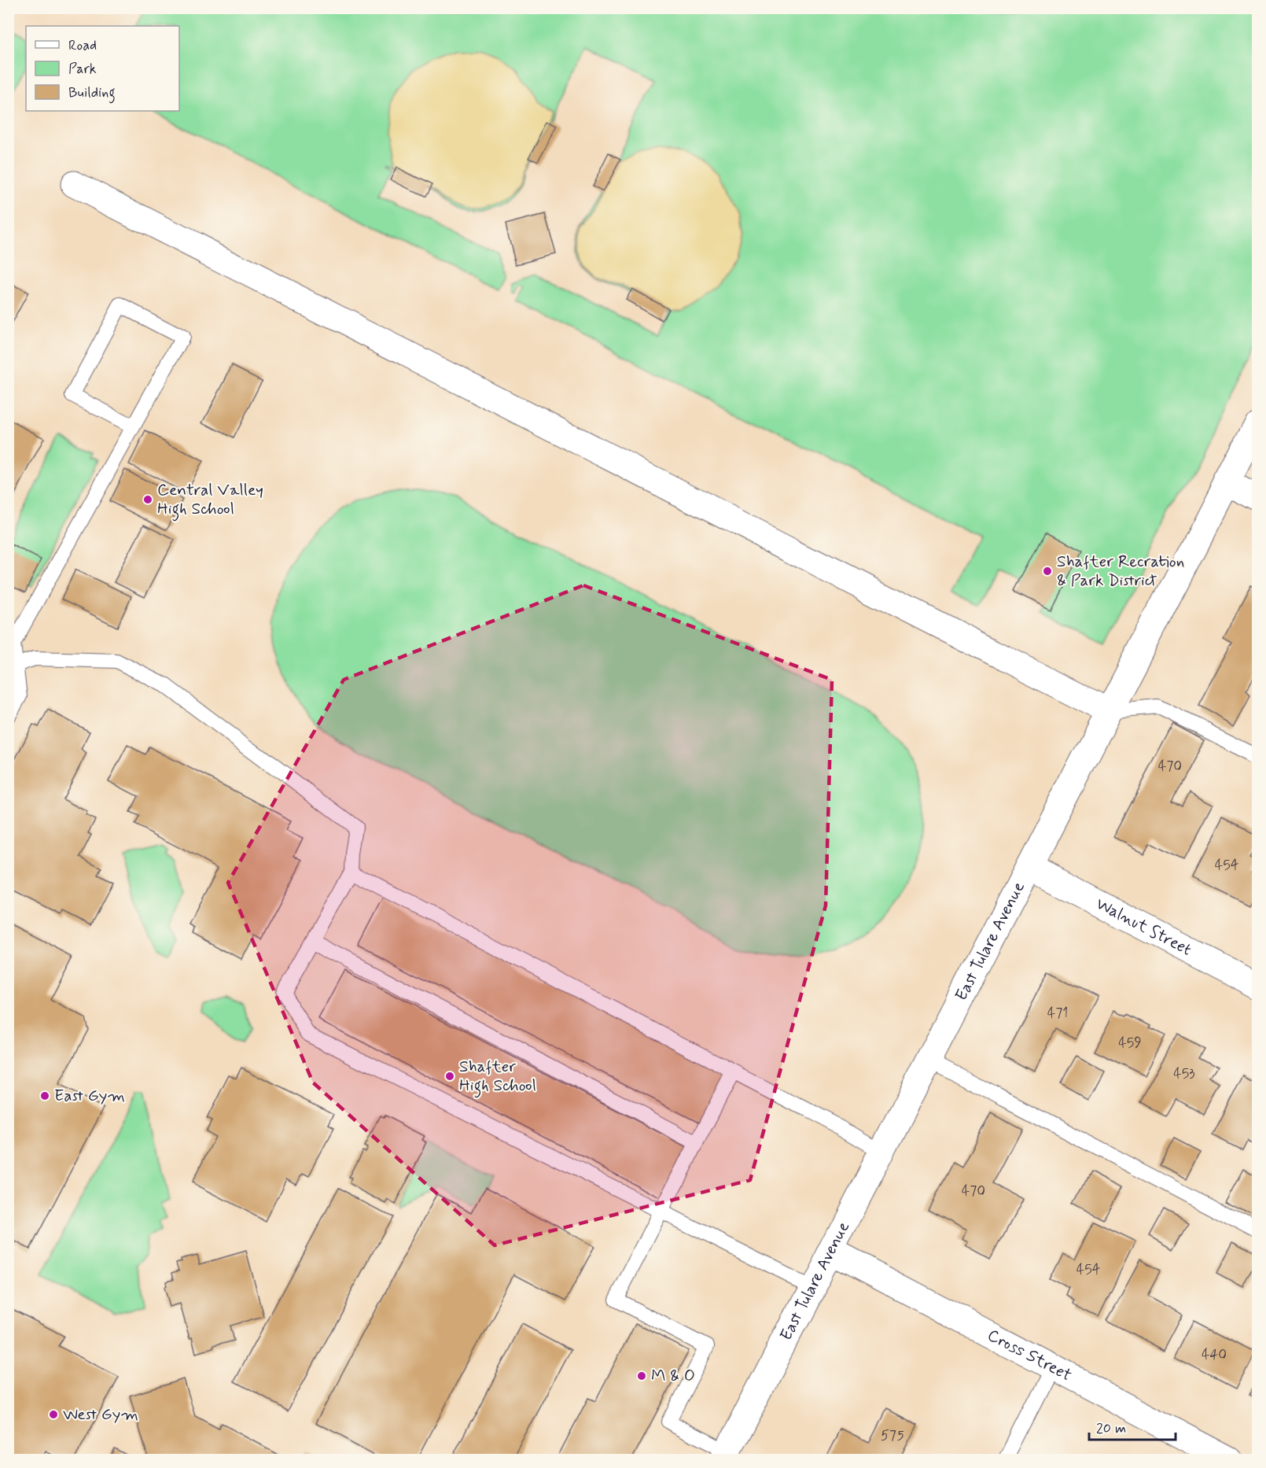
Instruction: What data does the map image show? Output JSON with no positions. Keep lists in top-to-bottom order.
{
  "streets": {
    "street": ["Walnut Street", "East Tulare Avenue", "Cross Street"]
  },
  "crossings": [
    ["Walnut Street", "East Tulare Avenue"],
    ["East Tulare Avenue", "Cross Street"]
  ],
  "places": [
    "Central Valley High School",
    "Shafter Recration & Park District",
    "Shafter High School",
    "East Gym",
    "M & O",
    "West Gym"
  ],
  "house_numbers": [
    "470",
    "454",
    "471",
    "459",
    "453",
    "470",
    "454",
    "440",
    "575"
  ],
  "legend": ["Road", "Park", "Building"],
  "scale_bar": "20 m"
}
